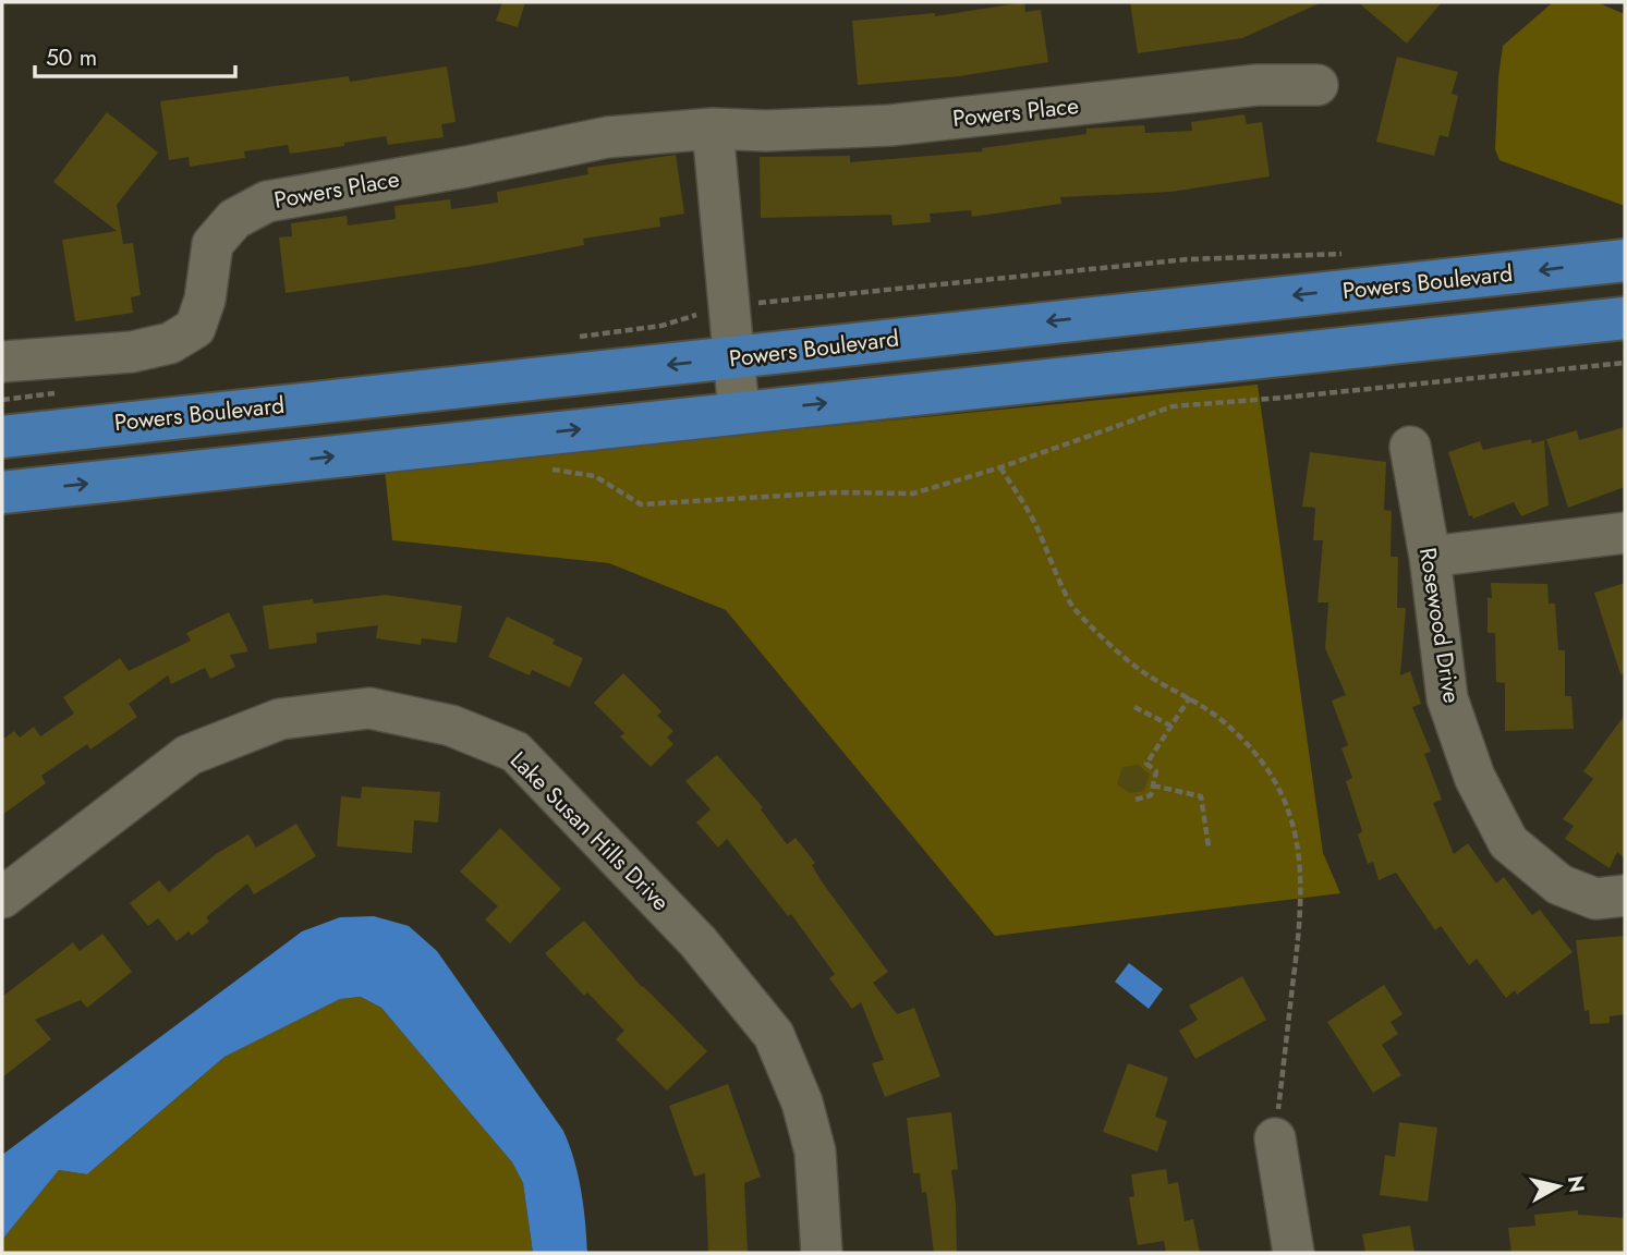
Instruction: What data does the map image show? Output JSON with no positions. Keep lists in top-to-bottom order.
{
  "streets": {
    "main road": ["Powers Boulevard"],
    "street": ["Powers Place", "Rosewood Drive", "Lake Susan Hills Drive"]
  },
  "scale_bar": "50 m",
  "north": "right"
}
